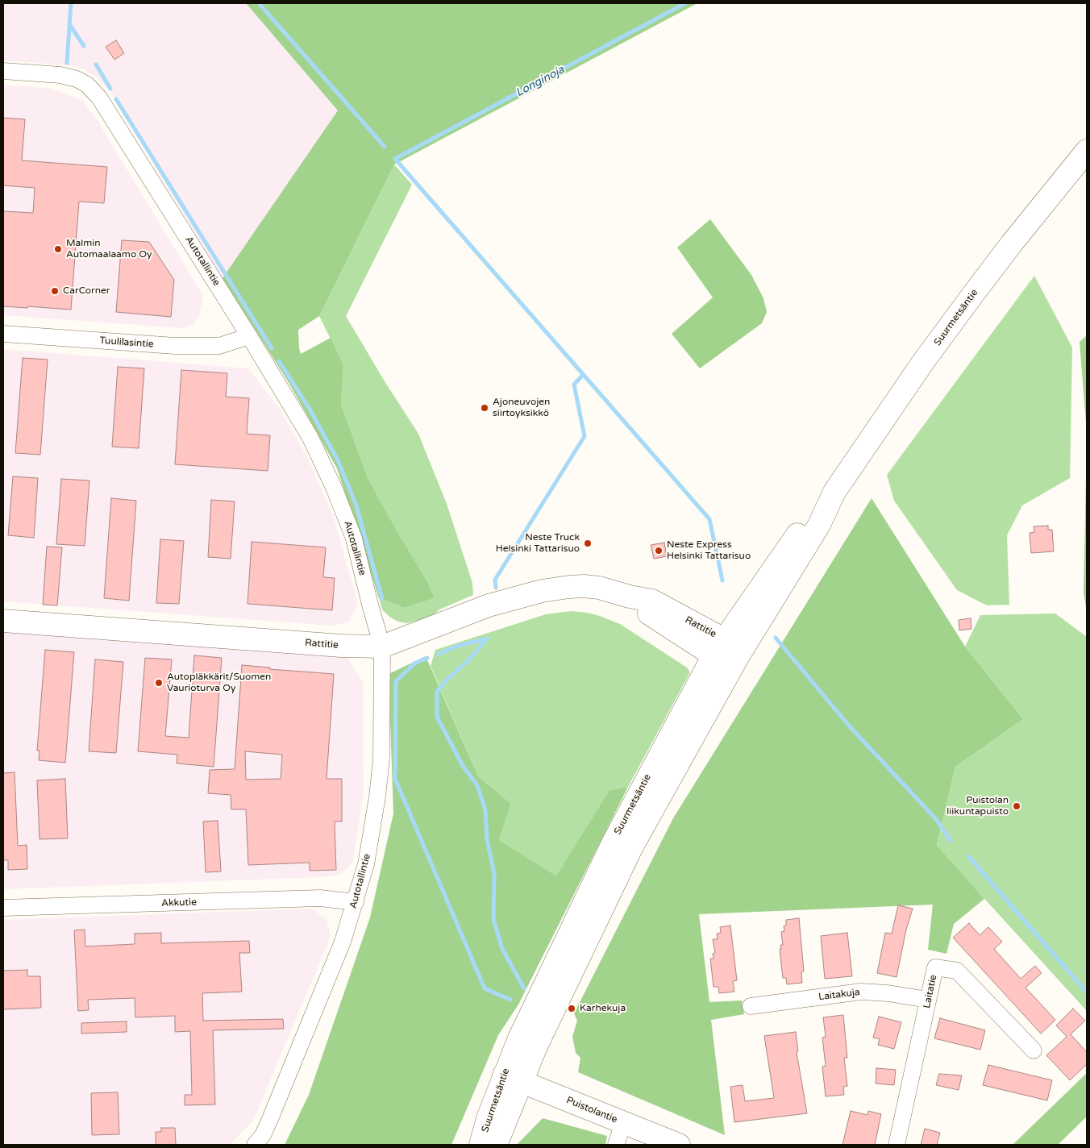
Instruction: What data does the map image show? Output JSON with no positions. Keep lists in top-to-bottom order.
{
  "streets": {
    "main road": ["Suurmetsäntie", "Rattitie", "Puistolantie"],
    "street": [
      "Autotallintie",
      "Tuulilasintie",
      "Akkutie",
      "Laitatie",
      "Laitakuja"
    ]
  },
  "crossings": [
    ["Autotallintie", "Tuulilasintie"],
    ["Autotallintie", "Rattitie"],
    ["Autotallintie", "Akkutie"],
    ["Suurmetsäntie", "Rattitie"],
    ["Suurmetsäntie", "Puistolantie"],
    ["Laitatie", "Laitakuja"]
  ],
  "water": ["Longinoja"],
  "places": [
    "Malmin Automaalaamo Oy",
    "CarCorner",
    "Ajoneuvojen siirtoyksikkö",
    "Neste Truck Helsinki Tattarisuo",
    "Neste Express Helsinki Tattarisuo",
    "Autopläkkärit/Suomen Vaurioturva Oy",
    "Puistolan liikuntapuisto",
    "Karhekuja"
  ]
}
